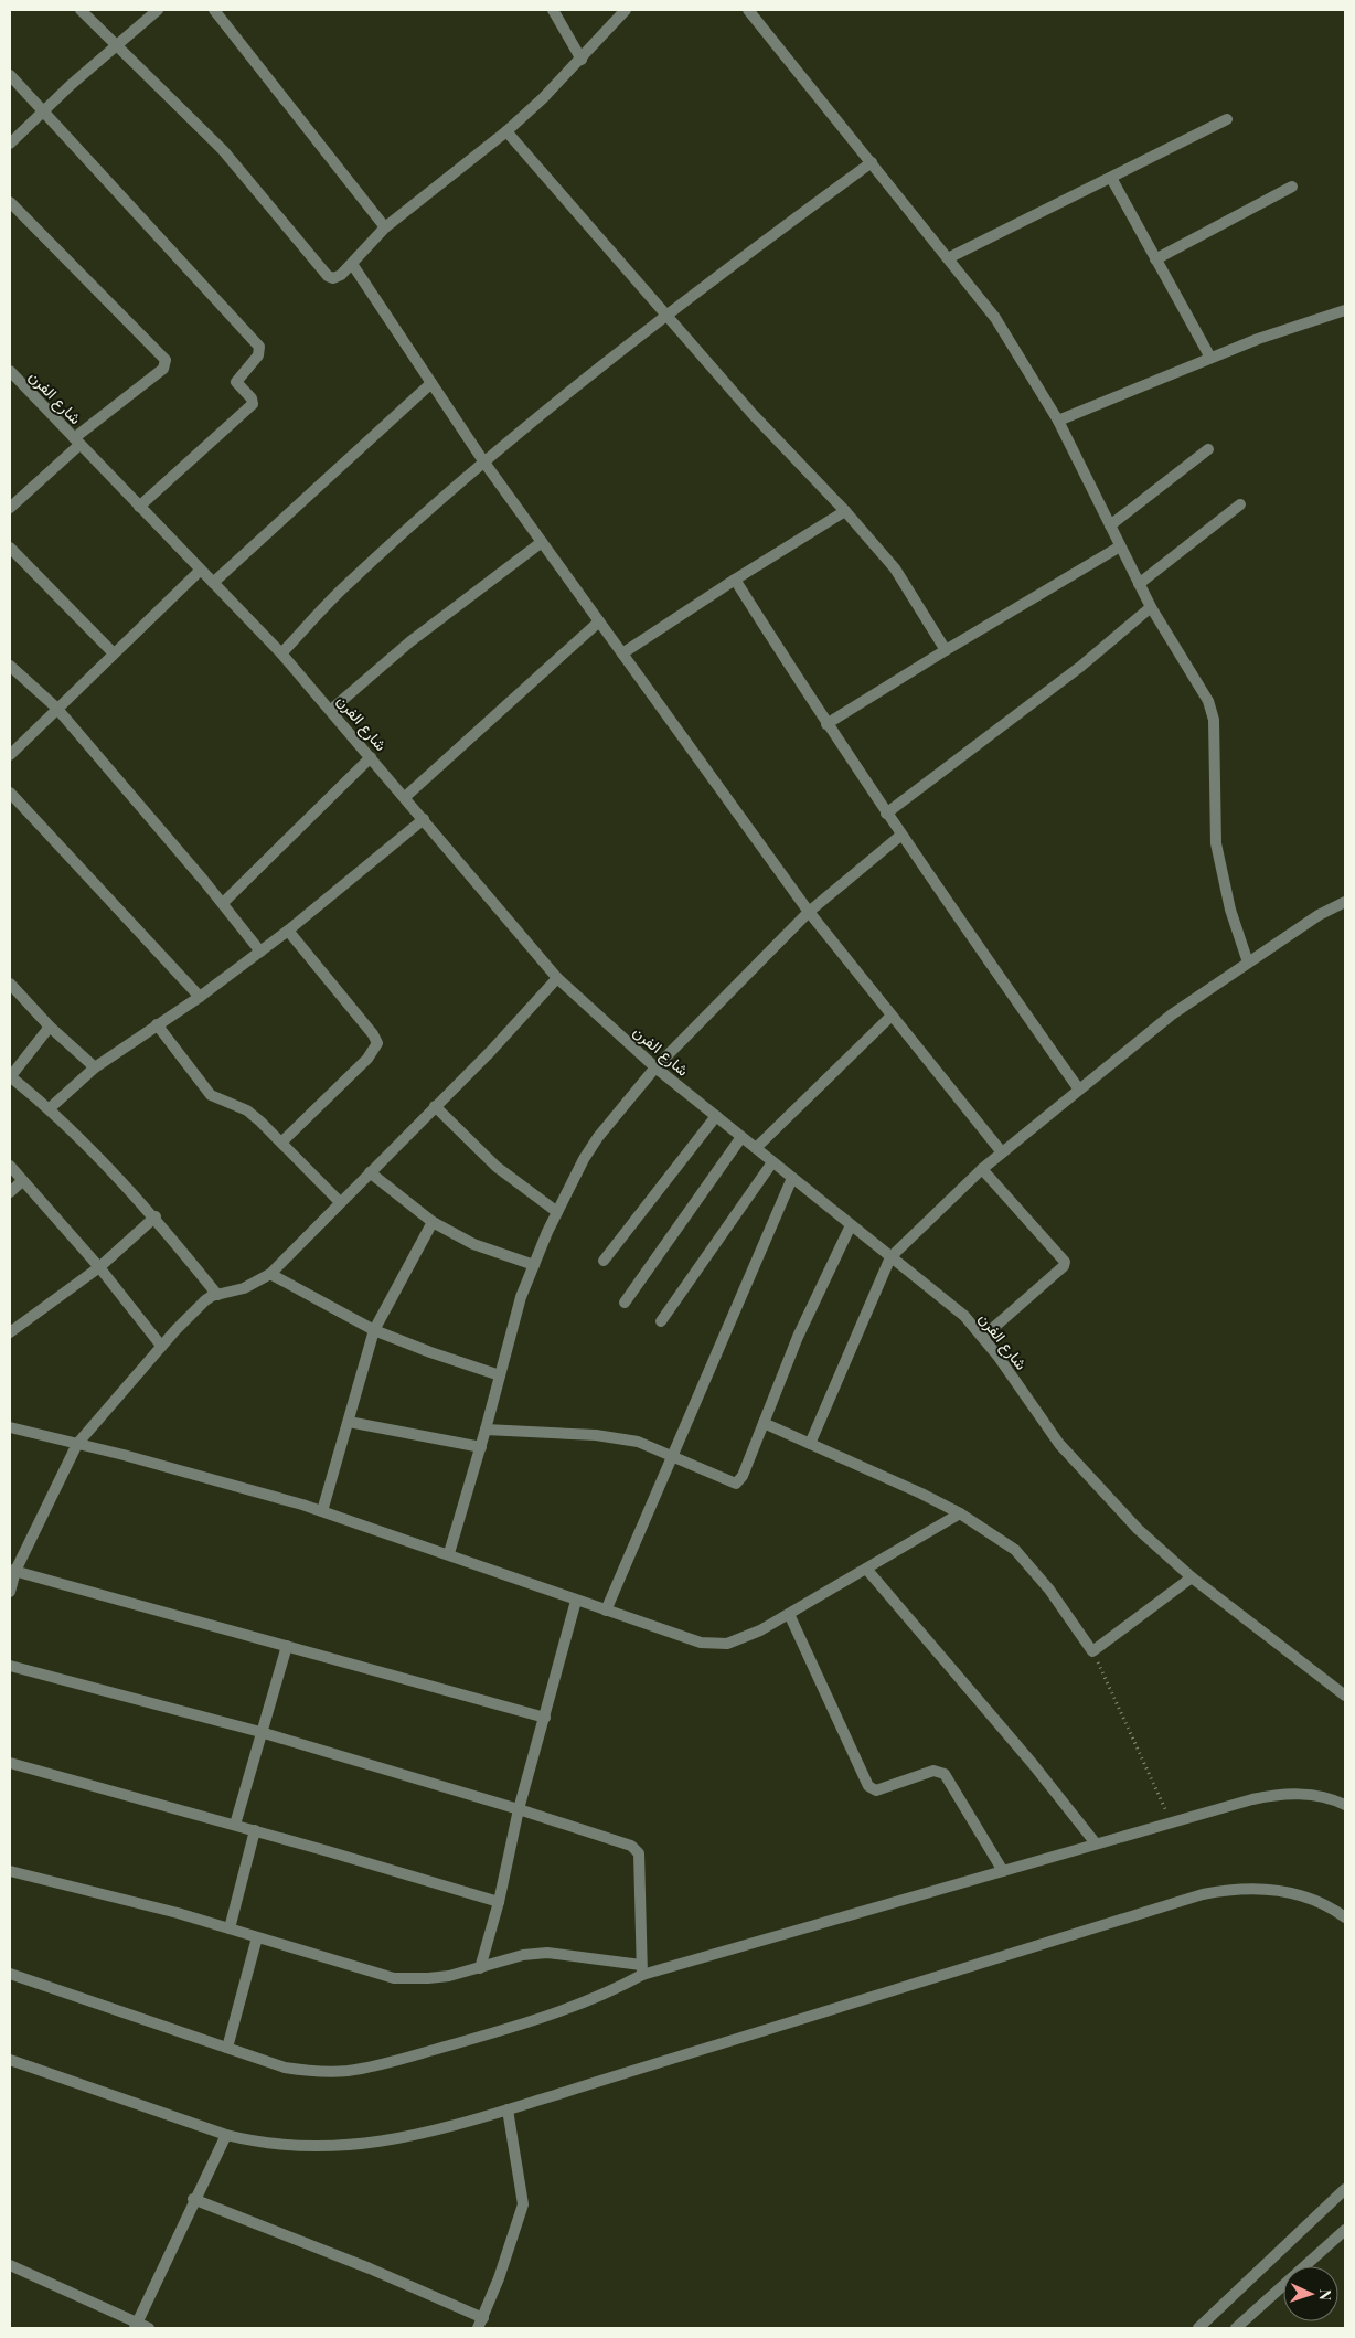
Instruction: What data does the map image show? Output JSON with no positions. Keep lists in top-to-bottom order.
{
  "streets": {
    "street": ["شارع الفرن"]
  },
  "north": "right"
}
